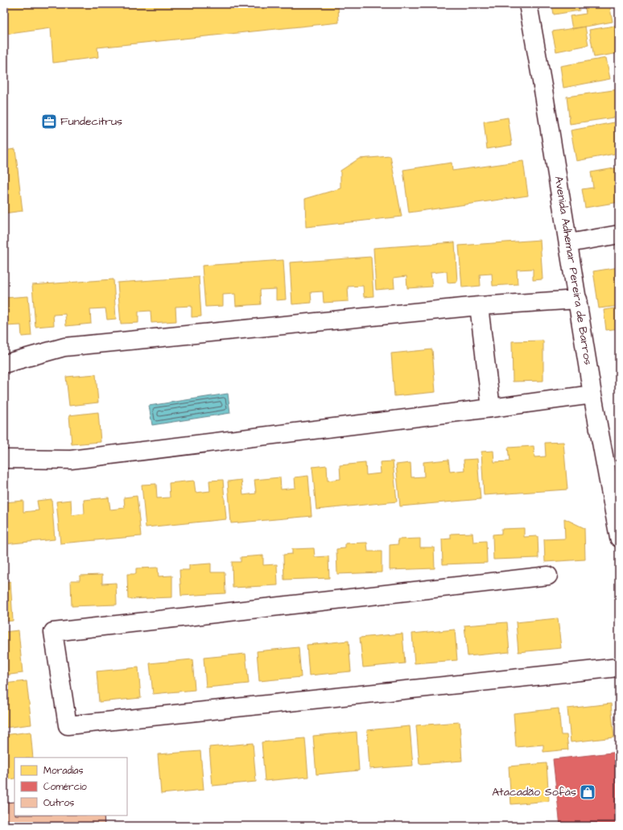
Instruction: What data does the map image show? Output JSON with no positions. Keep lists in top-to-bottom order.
{
  "streets": {
    "street": ["Avenida Adhemar Pereira de Barros"]
  },
  "places": {
    "office": ["Fundecitrus"],
    "shop": ["Atacadão Sofás"]
  },
  "legend": ["Moradias", "Comércio", "Outros"]
}
